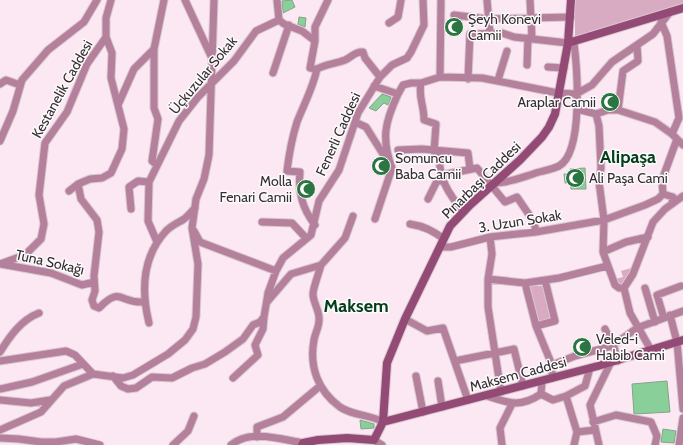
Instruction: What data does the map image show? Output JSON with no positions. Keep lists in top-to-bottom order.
{
  "streets": {
    "main road": ["Pınarbaşı Caddesi", "Maksem Caddesi"],
    "street": [
      "Üçkuzular Sokak",
      "Kestanelik Caddesi",
      "Fenerli Caddesi",
      "3. Uzun Sokak",
      "Tuna Sokağı"
    ]
  },
  "crossings": [
    ["Kestanelik Caddesi", "Tuna Sokağı"],
    ["Pınarbaşı Caddesi", "3. Uzun Sokak"],
    ["Pınarbaşı Caddesi", "Maksem Caddesi"]
  ],
  "districts": ["Alipaşa", "Maksem"],
  "places": {
    "mosque": [
      "Şeyh Konevi Camii",
      "Araplar Camii",
      "Somuncu Baba Camii",
      "Ali Paşa Cami",
      "Molla Fenari Camii",
      "Veled-i Habib Cami"
    ]
  }
}
